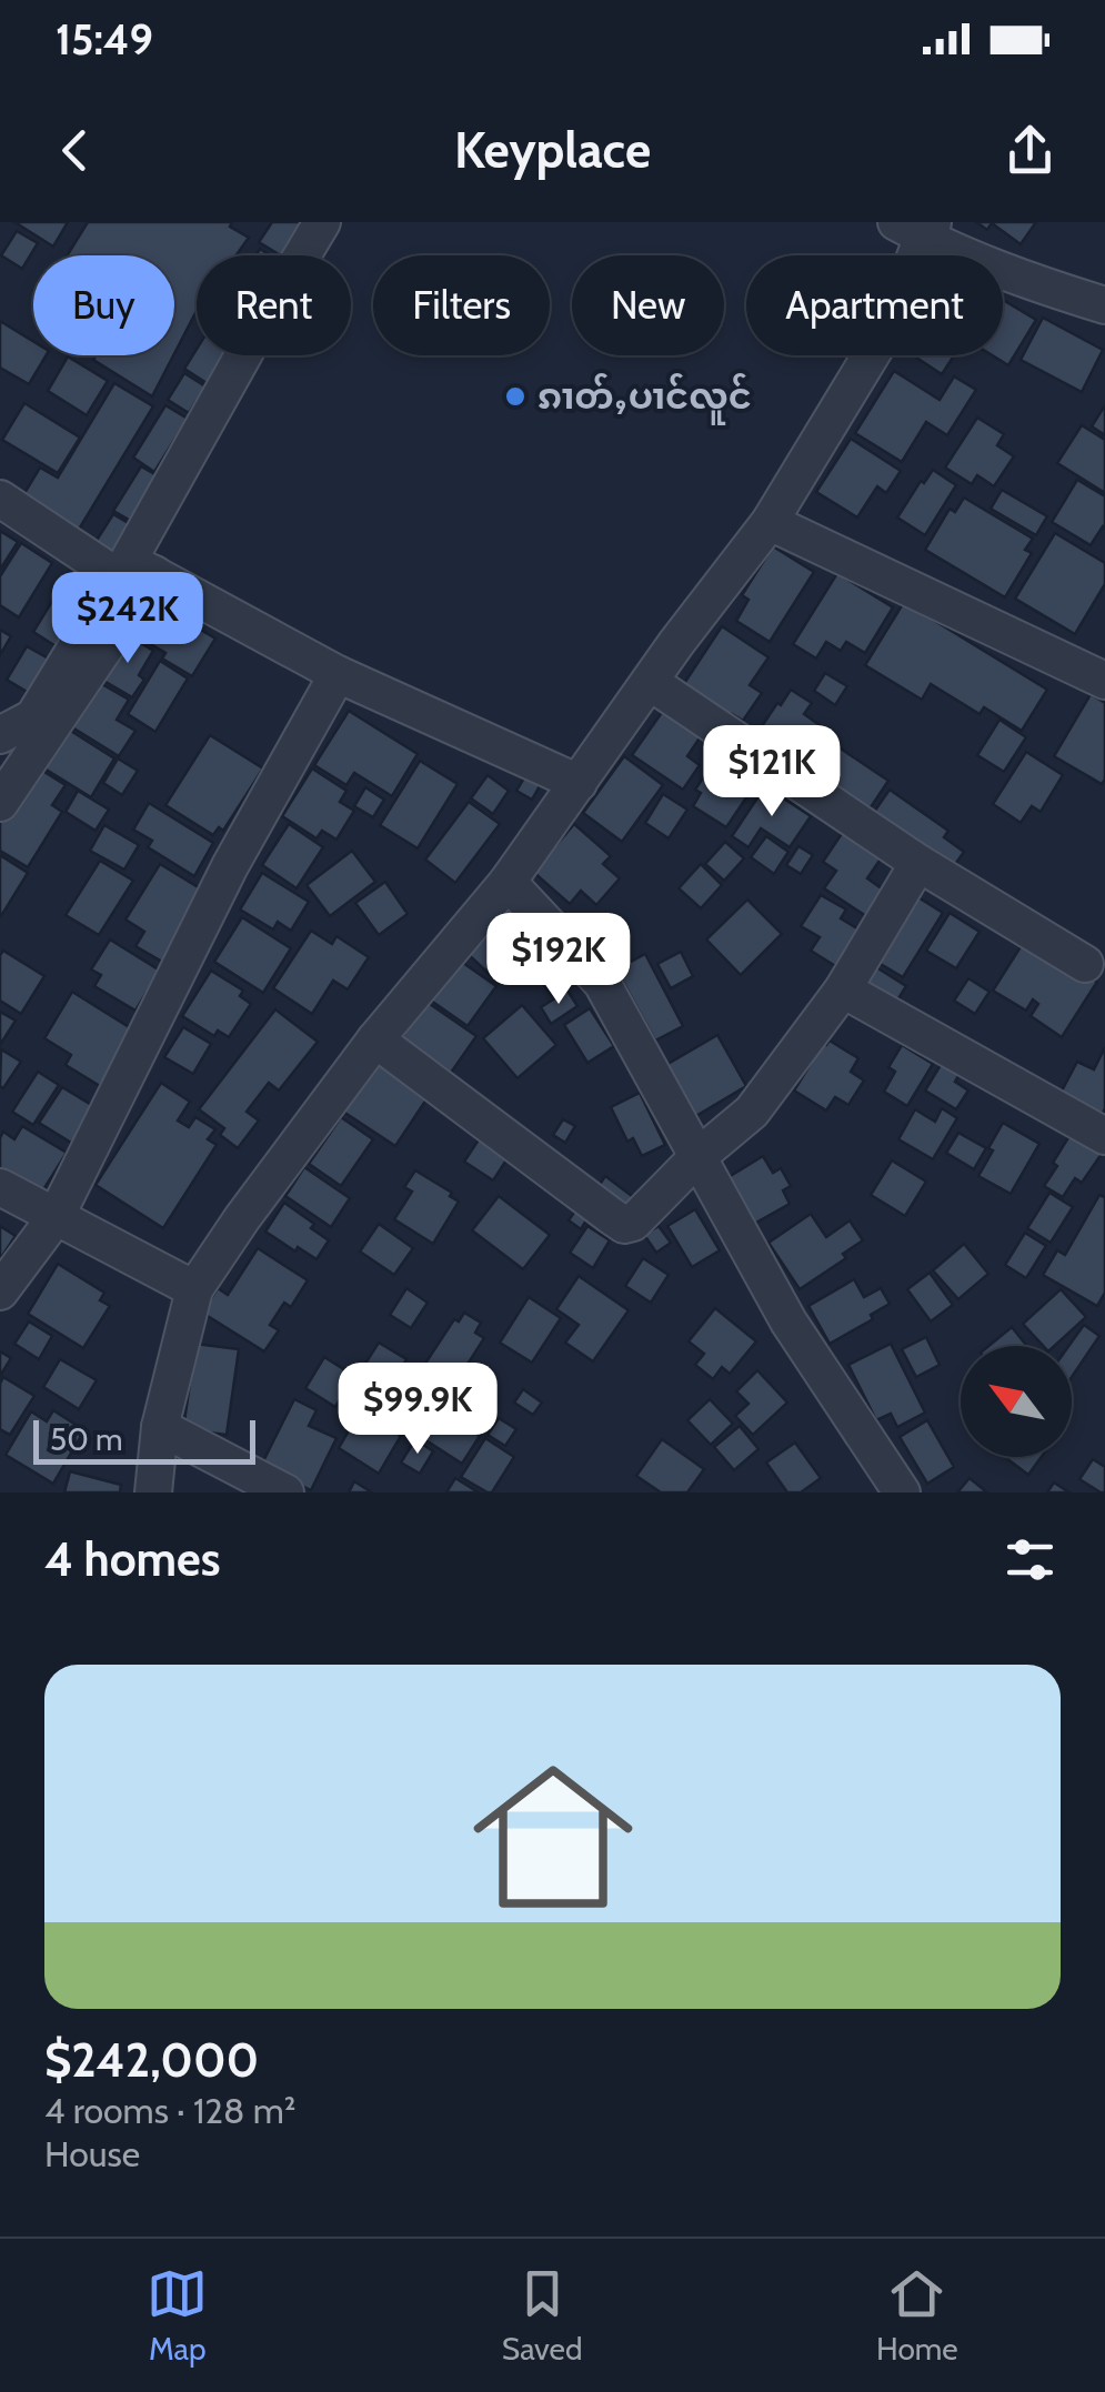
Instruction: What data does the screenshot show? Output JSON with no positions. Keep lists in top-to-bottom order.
{
  "places": ["ၵၢတ်ႇပၢင်လူင်"],
  "scale_bar": "50 m",
  "north": "top left",
  "page": {
    "status": "15:49",
    "header": "Keyplace",
    "chip": [
      "Buy",
      "Rent",
      "Filters",
      "New",
      "Apartment"
    ],
    "price": [
      "$242K",
      "$121K",
      "$192K",
      "$99.9K"
    ],
    "scale": "50 m",
    "heading": "4 homes",
    "list": [
      {
        "name": "$242,000",
        "note": "4 rooms · 128 m² · House"
      }
    ],
    "tabs": ["Map", "Saved", "Home"]
  }
}
